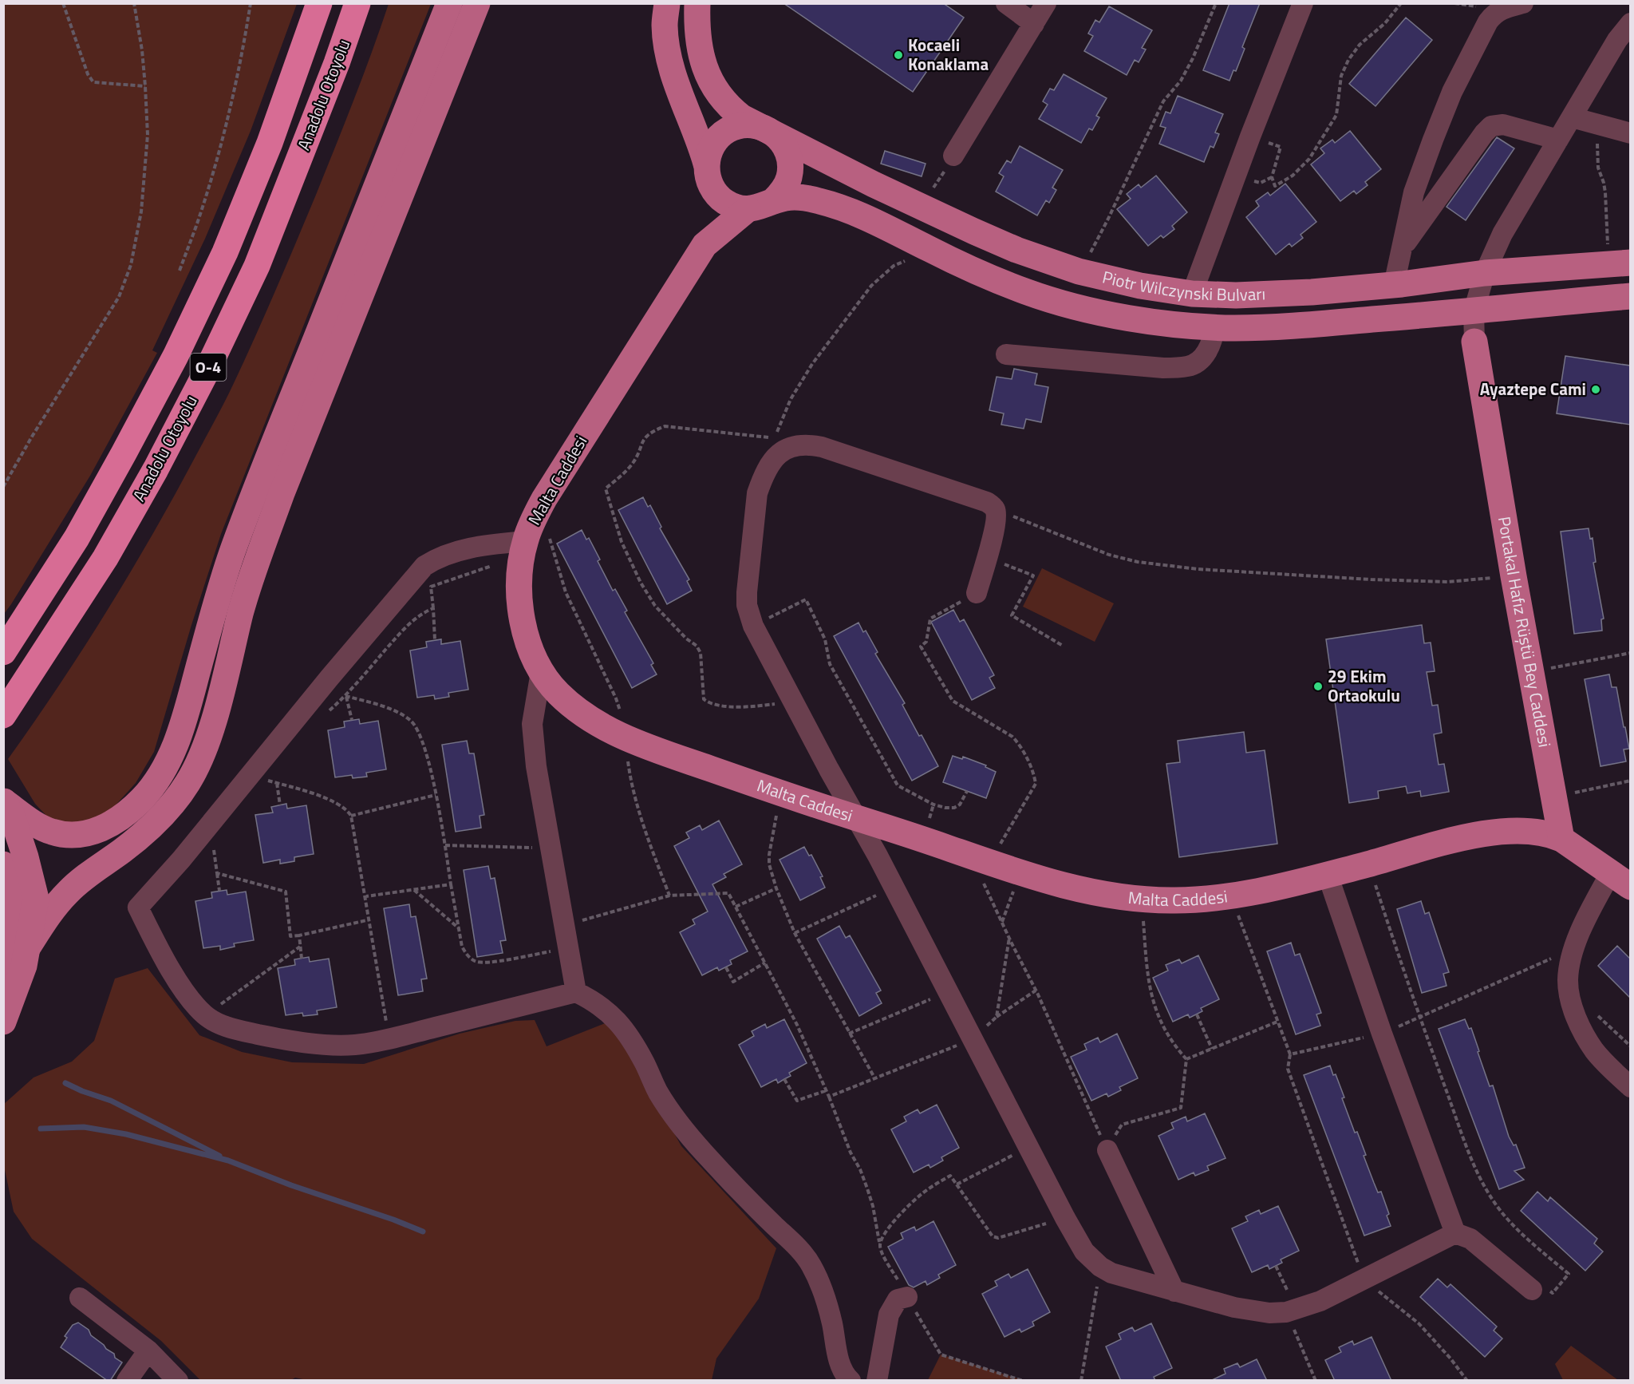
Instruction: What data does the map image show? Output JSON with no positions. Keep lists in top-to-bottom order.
{
  "streets": {
    "highway": ["Anadolu Otoyolu", "O-4"],
    "main road": ["Piotr Wilczynski Bulvarı", "Malta Caddesi", "Portakal Hafız Rüştü Bey Caddesi"]
  },
  "crossings": [
    ["Piotr Wilczynski Bulvarı", "Malta Caddesi"],
    ["Malta Caddesi", "Portakal Hafız Rüştü Bey Caddesi"]
  ],
  "places": ["Kocaeli Konaklama", "Ayaztepe Cami", "29 Ekim Ortaokulu"]
}
